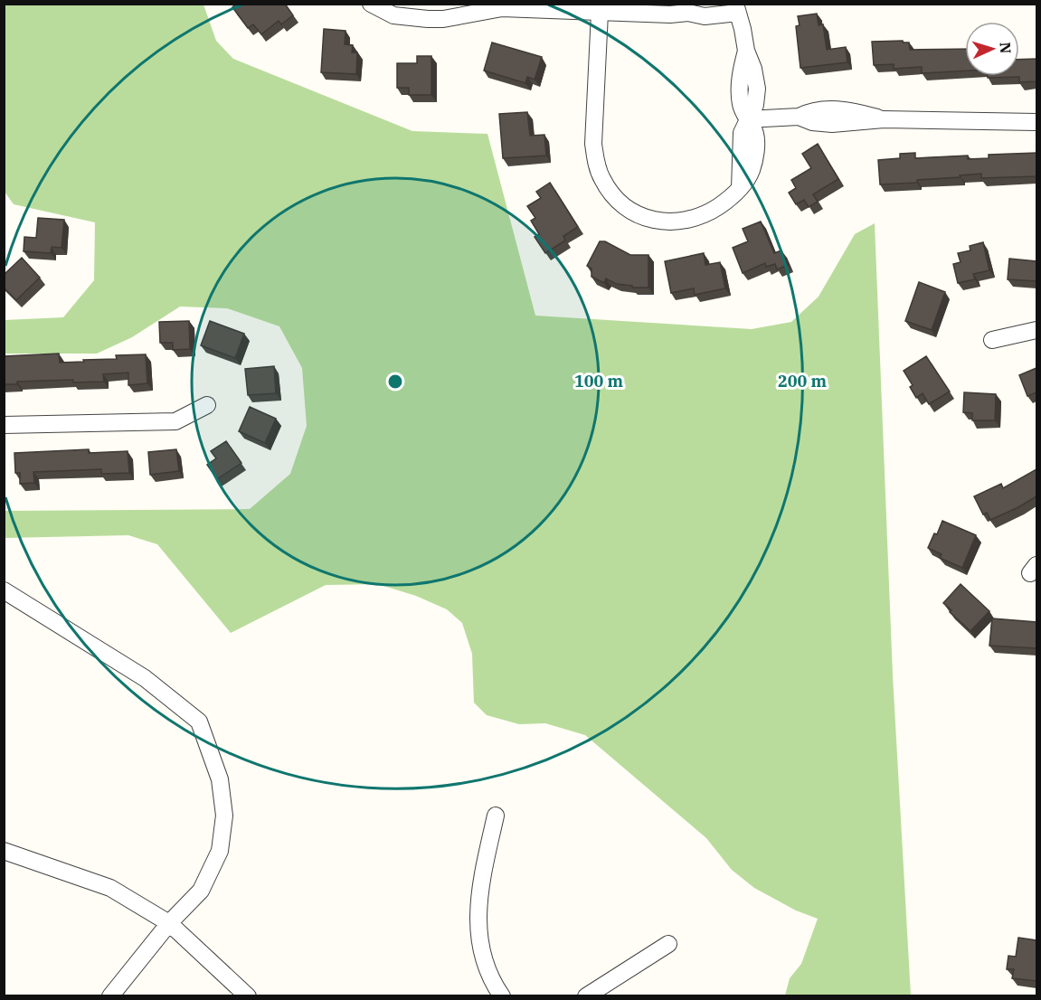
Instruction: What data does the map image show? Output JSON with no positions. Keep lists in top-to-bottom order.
{
  "north": "right",
  "rings": ["100 m", "200 m"]
}
